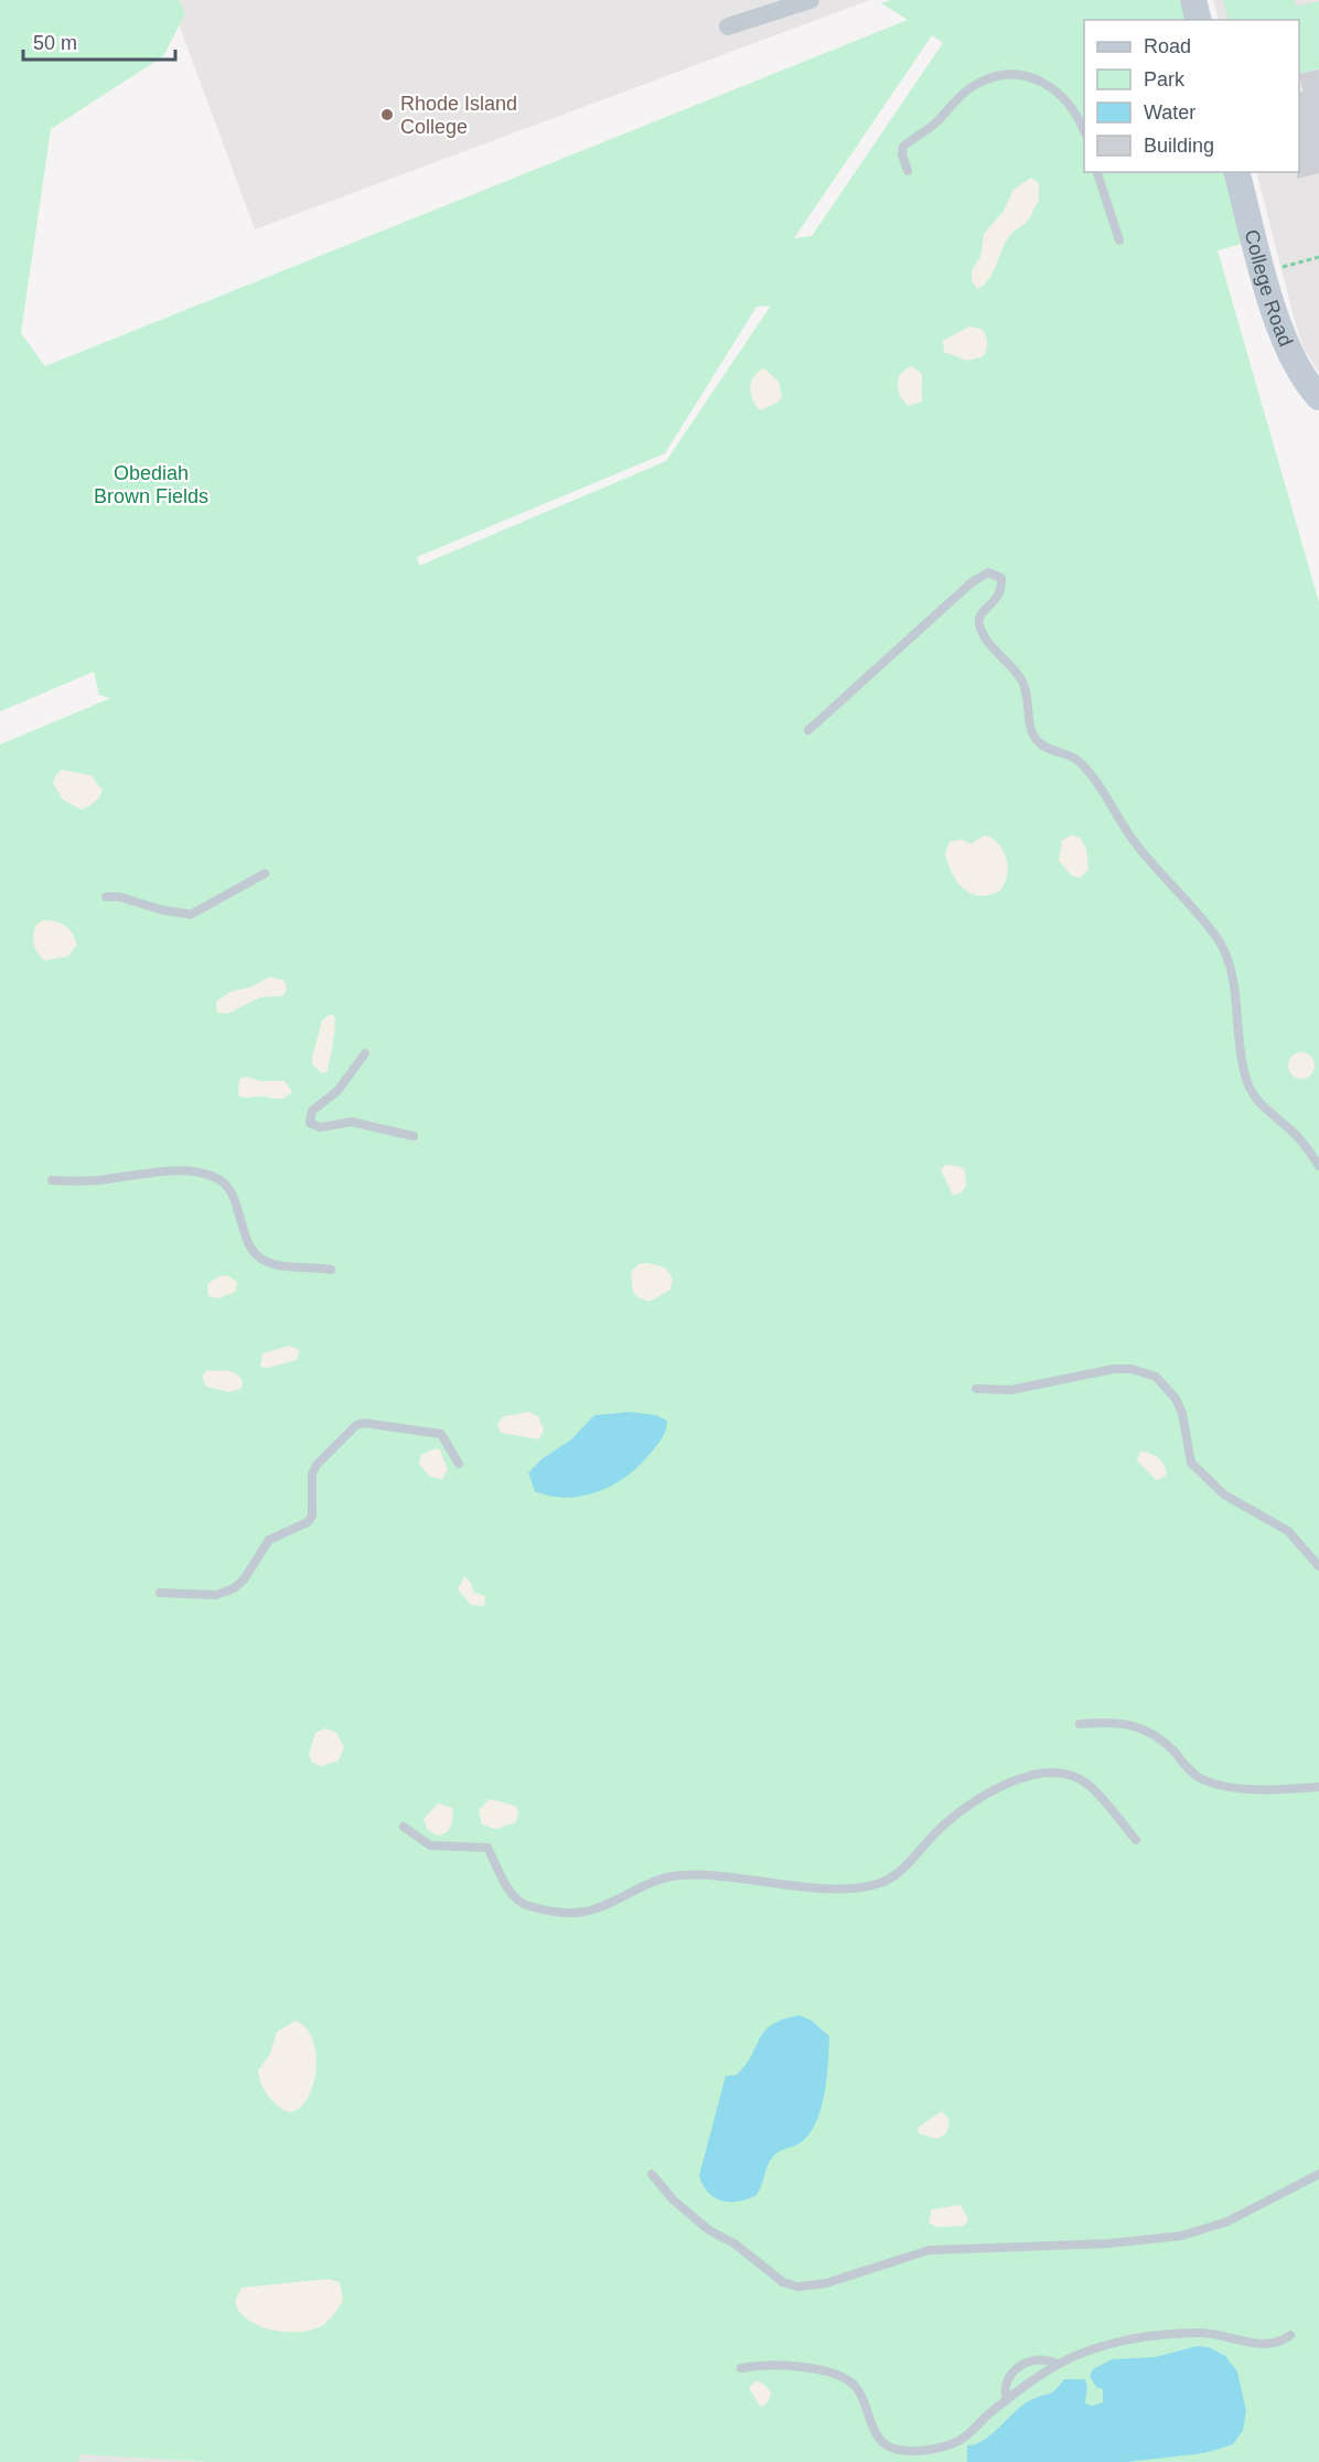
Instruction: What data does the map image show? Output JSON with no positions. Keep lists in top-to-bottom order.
{
  "streets": {
    "street": ["College Road"]
  },
  "parks": ["Obediah Brown Fields"],
  "places": ["Rhode Island College"],
  "legend": [
    "Road",
    "Park",
    "Water",
    "Building"
  ],
  "scale_bar": "50 m"
}
